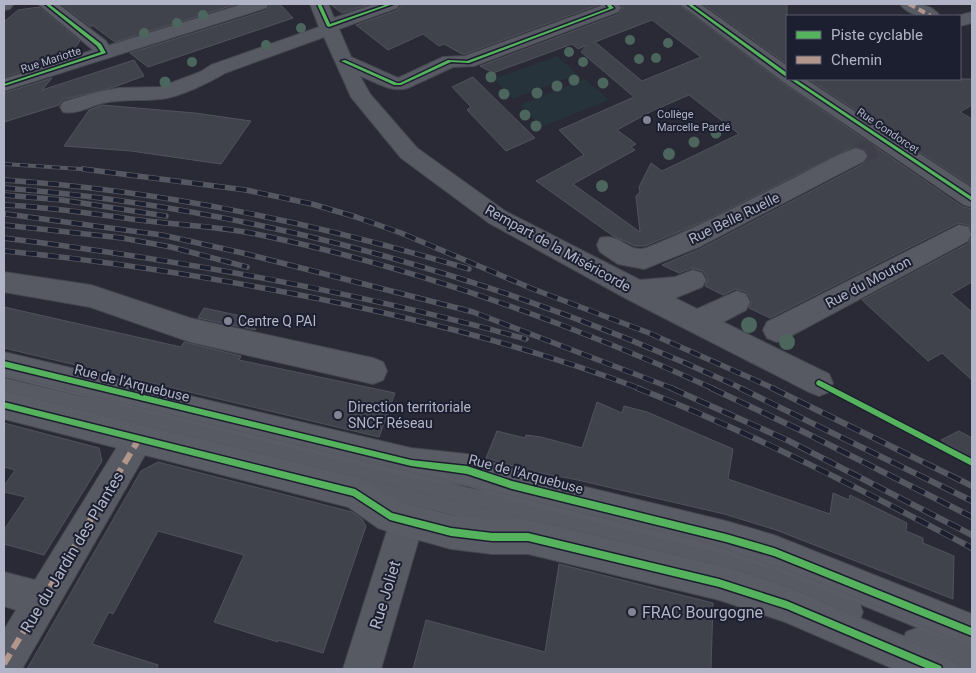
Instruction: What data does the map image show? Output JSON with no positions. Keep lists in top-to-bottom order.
{
  "streets": {
    "main road": ["Rue Mariotte", "Rue de l'Arquebuse"],
    "street": [
      "Rue Condorcet",
      "Rue Belle Ruelle",
      "Rempart de la Miséricorde",
      "Rue du Mouton",
      "Rue du Jardin des Plantes",
      "Rue Joliet"
    ]
  },
  "places": [
    "Collège Marcelle Pardé",
    "Centre Q PAI",
    "Direction territoriale SNCF Réseau",
    "FRAC Bourgogne"
  ],
  "legend": ["Piste cyclable", "Chemin"]
}
